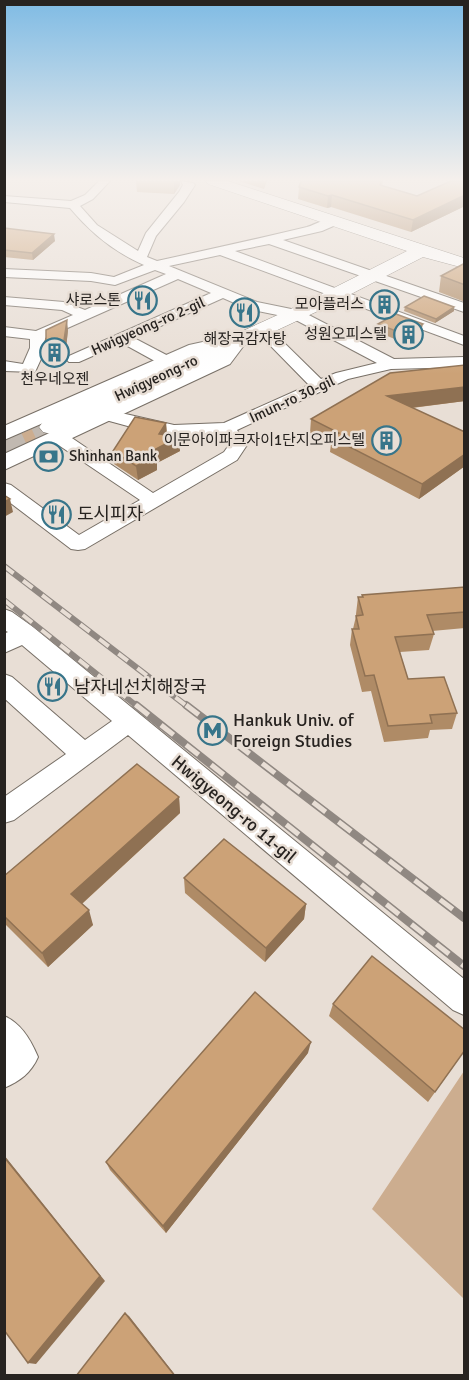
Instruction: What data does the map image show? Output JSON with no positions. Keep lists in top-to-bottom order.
{
  "streets": {
    "main road": ["Hwigyeong-ro"],
    "street": ["Hwigyeong-ro 2-gil", "Imun-ro 30-gil", "Hwigyeong-ro 11-gil"]
  },
  "crossings": [
    ["Hwigyeong-ro 2-gil", "Hwigyeong-ro"]
  ],
  "places": {
    "restaurant": [
      "샤로스톤",
      "해장국감자탕",
      "도시피자",
      "남자네선치해장국"
    ],
    "building": [
      "모아플러스",
      "성원오피스텔",
      "천우네오젠",
      "이문아이파크자이1단지오피스텔"
    ],
    "bank": ["Shinhan Bank"],
    "metro station": ["Hankuk Univ. of Foreign Studies"]
  }
}
